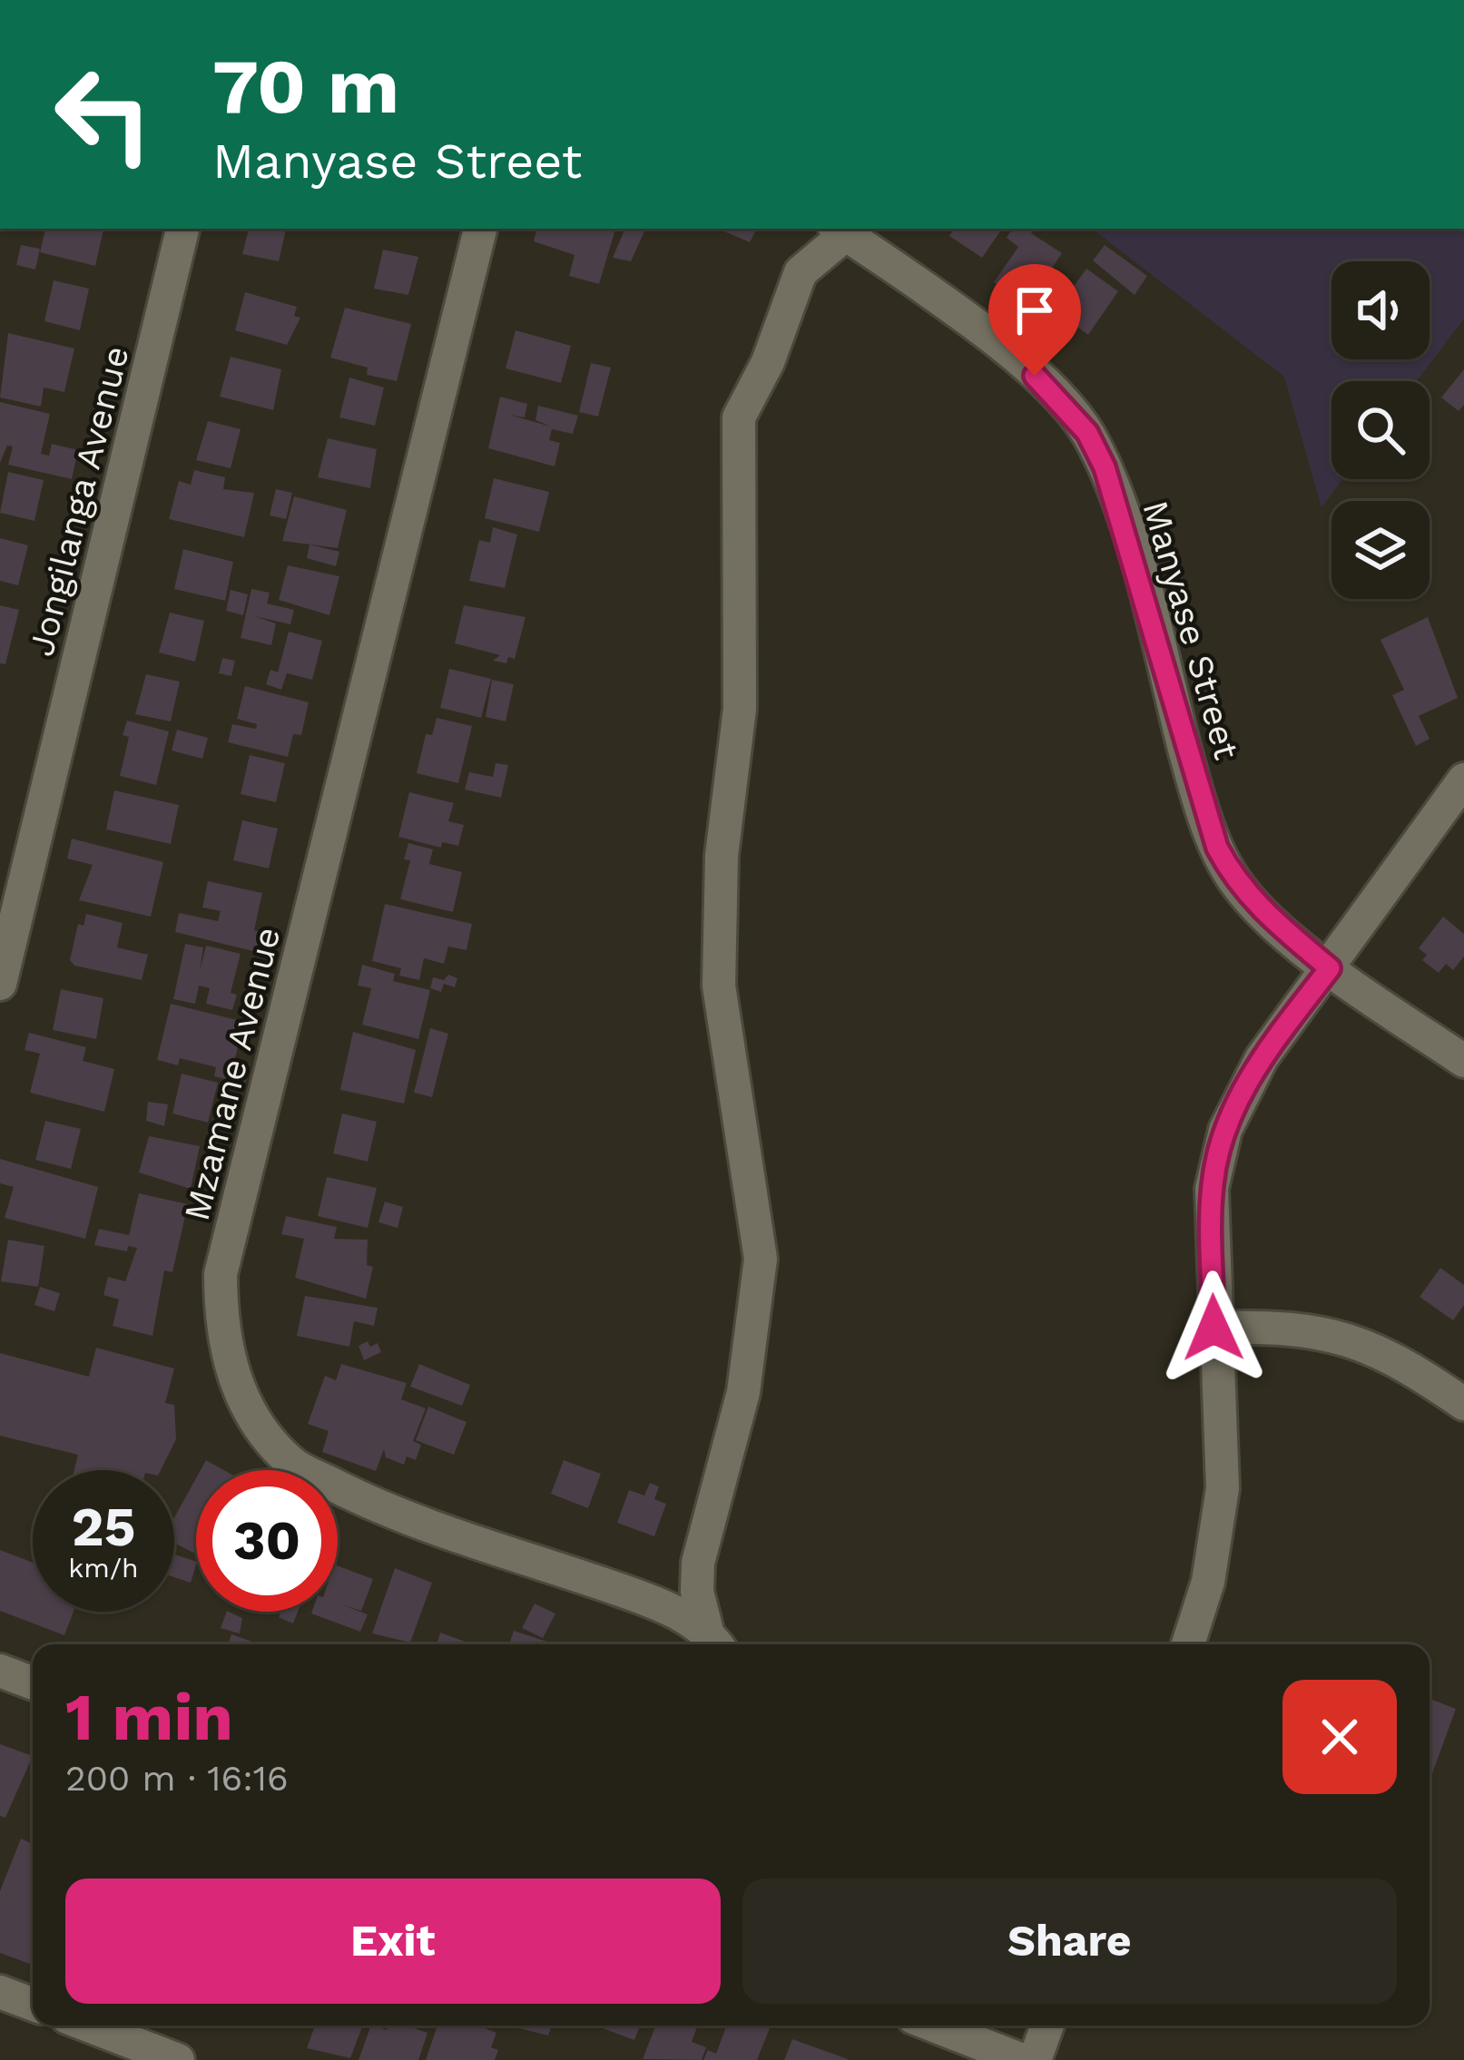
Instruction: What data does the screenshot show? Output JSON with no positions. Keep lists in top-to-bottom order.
{
  "streets": {
    "street": ["Jongilanga Avenue", "Manyase Street", "Mzamane Avenue"]
  },
  "page": {
    "turn": ["70 m", "Manyase Street"],
    "speed": "25 km/h",
    "limit": "30",
    "heading": ["1 min", "200 m · 16:16"],
    "buttons": ["Exit", "Share"]
  }
}
